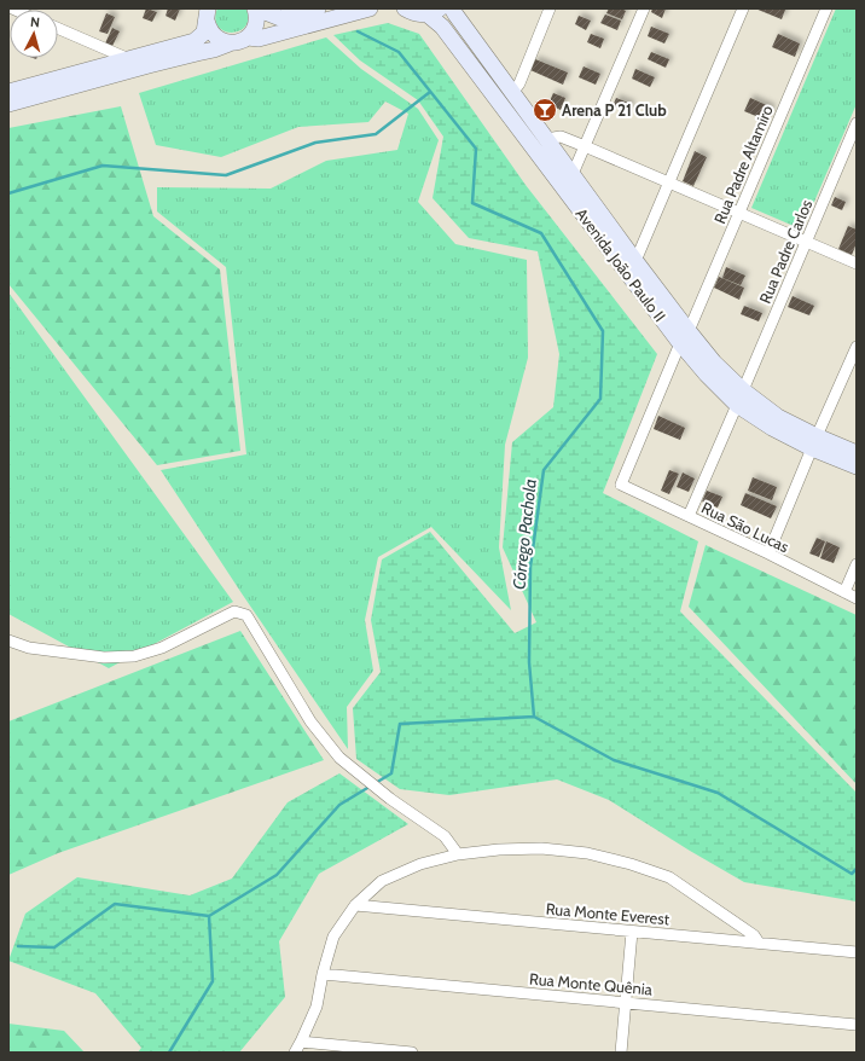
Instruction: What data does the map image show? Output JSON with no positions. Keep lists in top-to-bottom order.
{
  "streets": {
    "street": [
      "Rua Padre Altamiro",
      "Rua Padre Carlos",
      "Avenida João Paulo II",
      "Rua São Lucas",
      "Rua Monte Everest",
      "Rua Monte Quênia"
    ]
  },
  "crossings": [
    ["Rua Padre Altamiro", "Avenida João Paulo II"],
    ["Rua Padre Altamiro", "Rua São Lucas"],
    ["Rua Padre Carlos", "Avenida João Paulo II"],
    ["Rua Padre Carlos", "Rua São Lucas"]
  ],
  "water": ["Córrego Pachola"],
  "places": {
    "bar": ["Arena P 21 Club"]
  },
  "north": "top"
}
